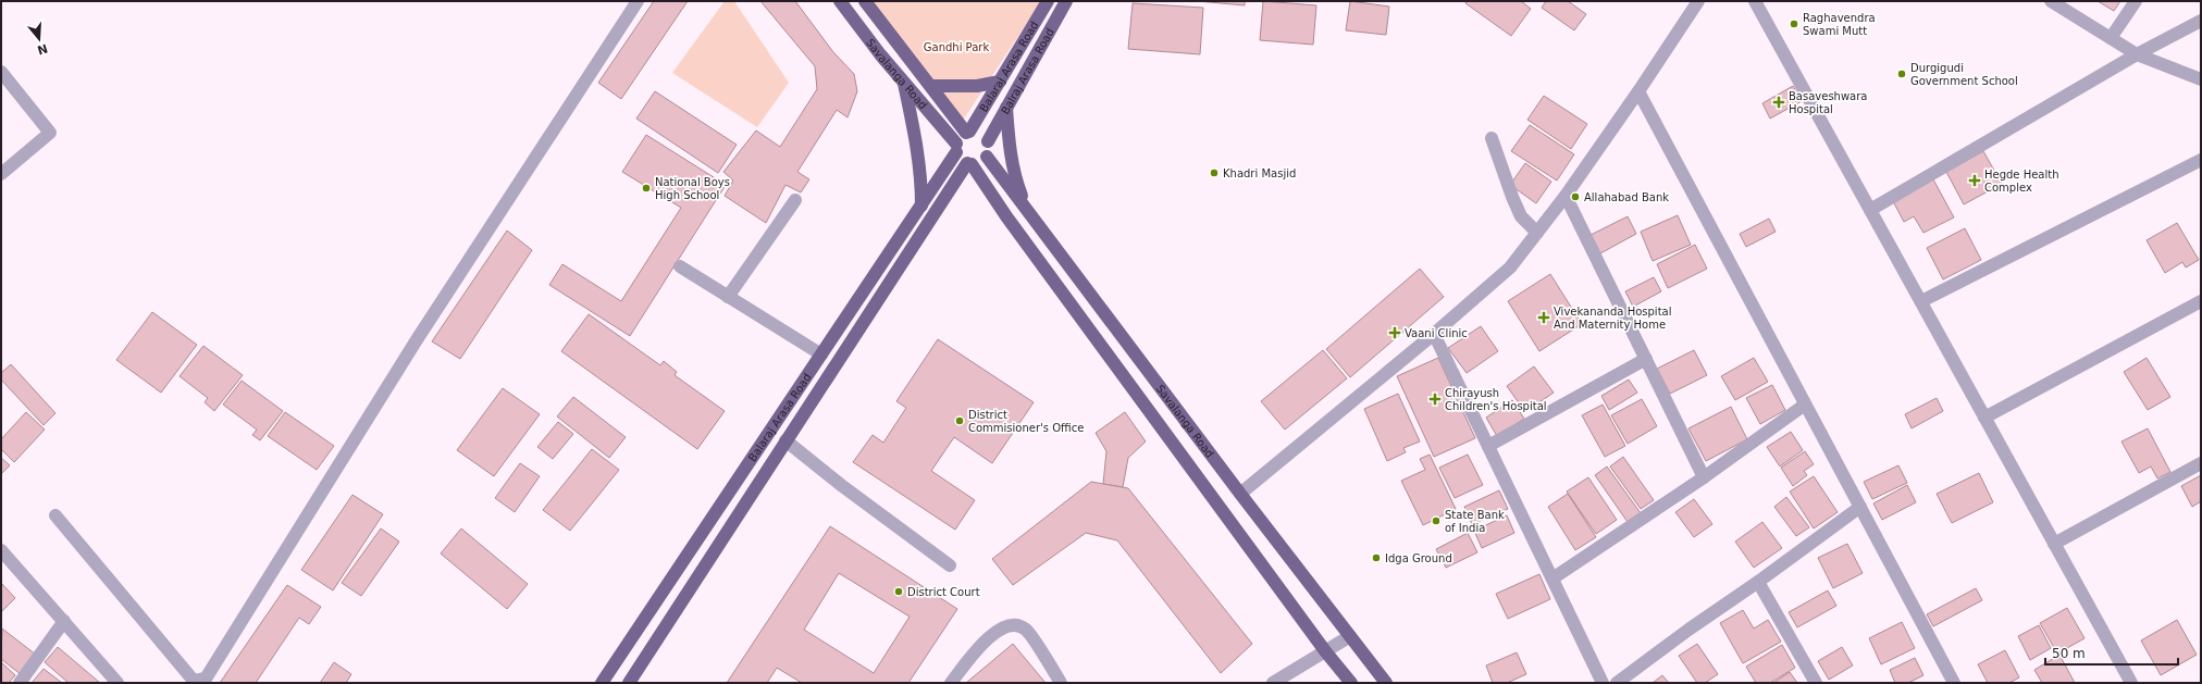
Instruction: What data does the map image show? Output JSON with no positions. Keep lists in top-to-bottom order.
{
  "streets": {
    "main road": ["Balaraj Arasa Road", "Balraj Arasa Road", "Savalanga Road"]
  },
  "crossings": [
    ["Balaraj Arasa Road", "Balraj Arasa Road"],
    ["Balaraj Arasa Road", "Savalanga Road"],
    ["Balraj Arasa Road", "Savalanga Road"]
  ],
  "parks": ["Gandhi Park"],
  "places": {
    "other": [
      "Raghavendra Swami Mutt",
      "Durgigudi Government School",
      "Khadri Masjid",
      "National Boys High School",
      "Allahabad Bank",
      "District Commisioner's Office",
      "State Bank of India",
      "Idga Ground",
      "District Court"
    ],
    "health": [
      "Basaveshwara Hospital",
      "Hegde Health Complex",
      "Vivekananda Hospital And Maternity Home",
      "Vaani Clinic",
      "Chirayush Children's Hospital"
    ]
  },
  "scale_bar": "50 m",
  "north": "bottom"
}
